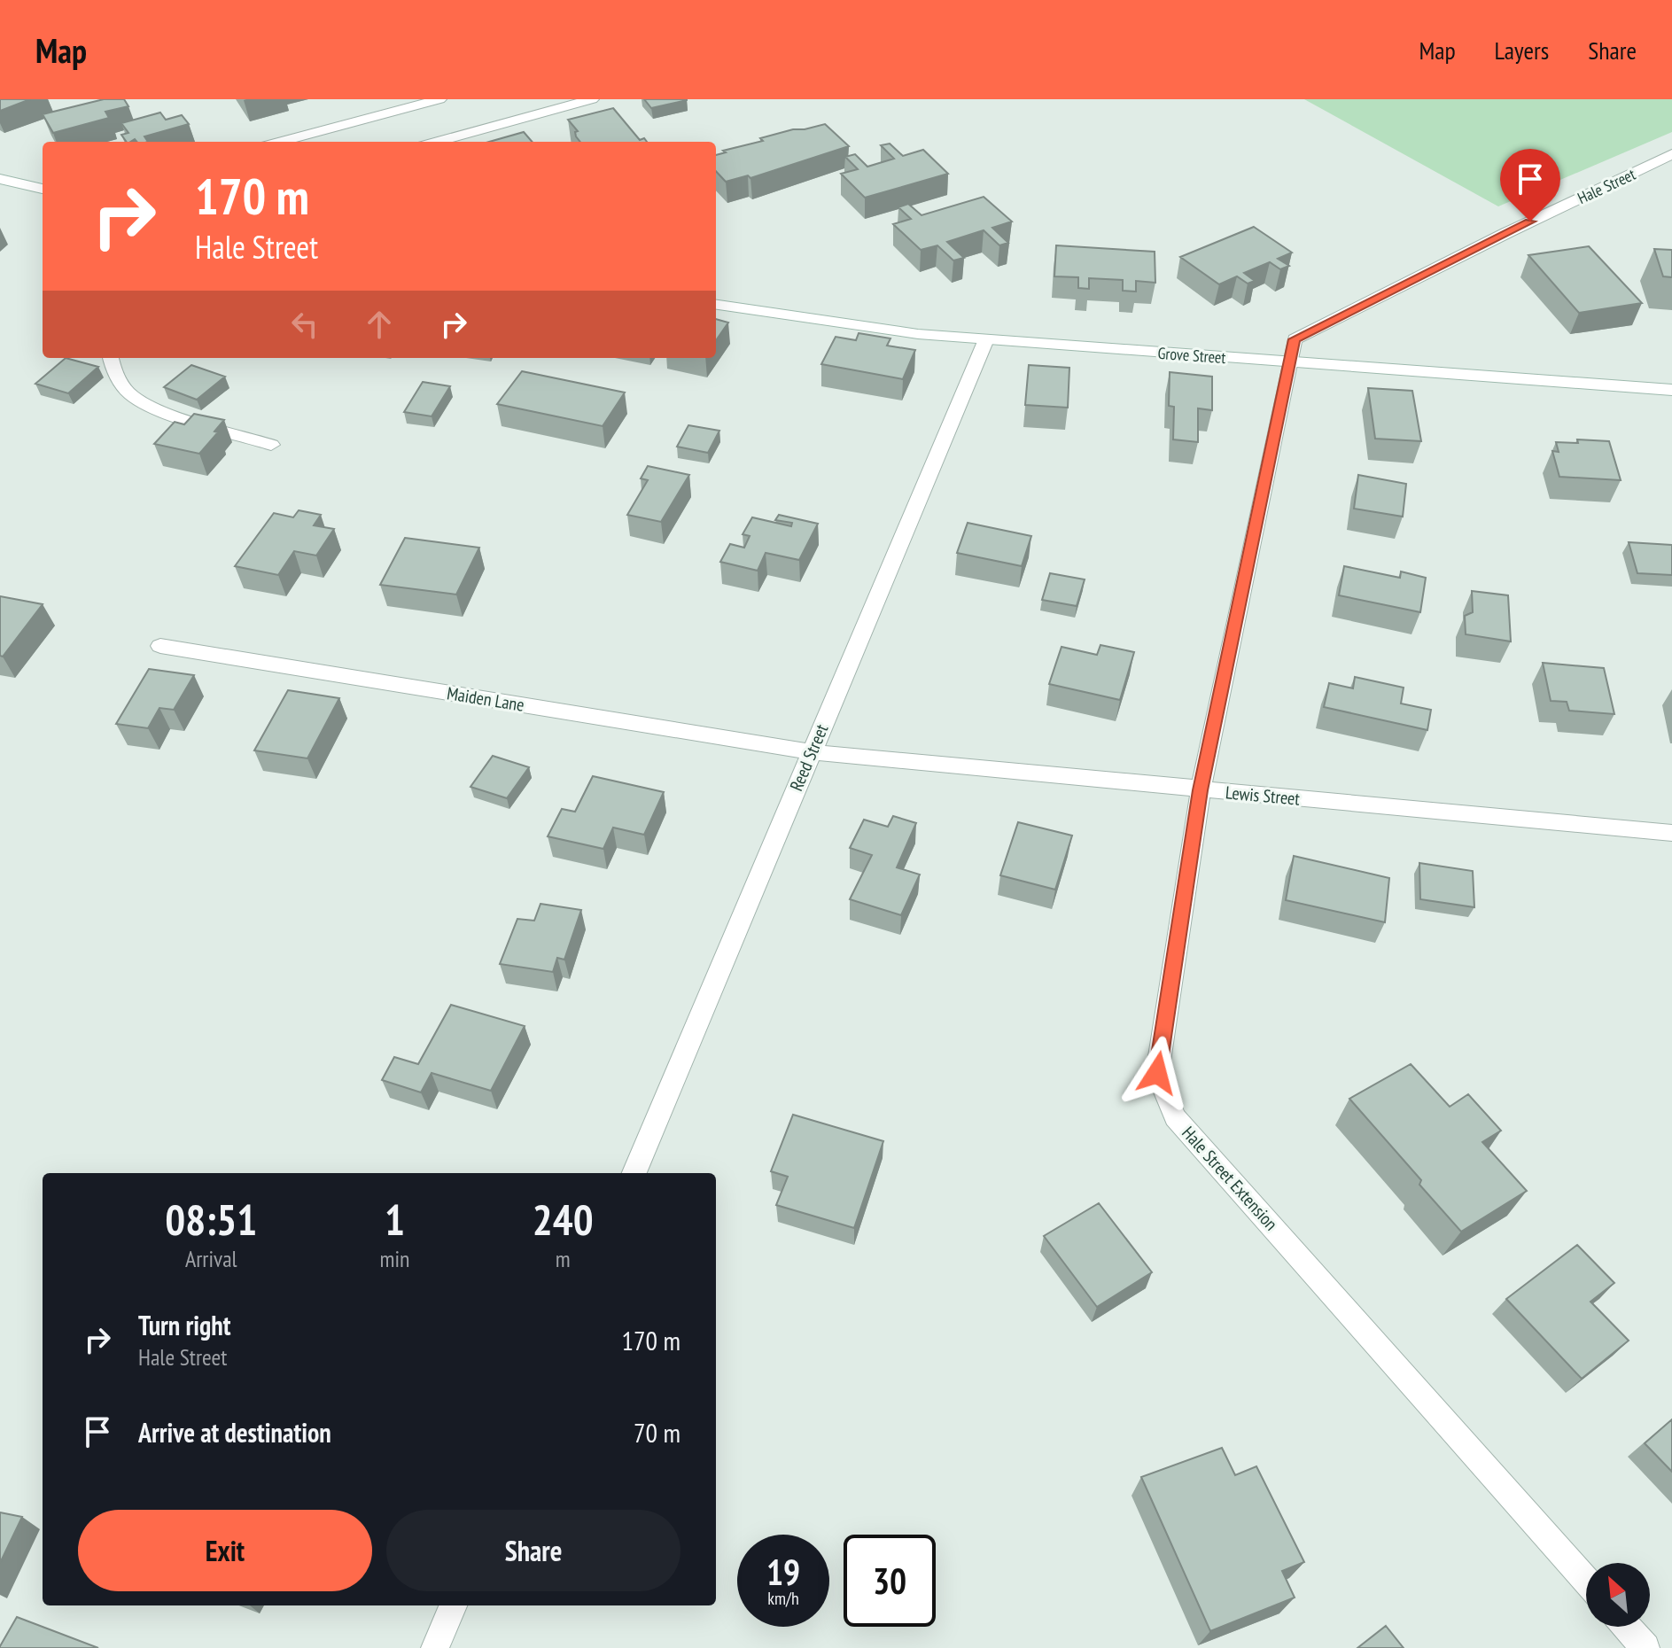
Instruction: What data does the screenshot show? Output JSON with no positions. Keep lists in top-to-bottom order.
{
  "streets": {
    "street": [
      "Hale Street",
      "Grove Street",
      "Maiden Lane",
      "Reed Street",
      "Lewis Street",
      "Hale Street Extension"
    ]
  },
  "crossings": [
    ["Hale Street", "Grove Street"],
    ["Hale Street", "Hale Street Extension"],
    ["Grove Street", "Reed Street"],
    ["Grove Street", "Hale Street Extension"],
    ["Maiden Lane", "Reed Street"],
    ["Maiden Lane", "Lewis Street"],
    ["Reed Street", "Lewis Street"],
    ["Lewis Street", "Hale Street Extension"]
  ],
  "north": "top left",
  "page": {
    "header": "Map",
    "nav": ["Map", "Layers", "Share"],
    "turn": ["170 m", "Hale Street"],
    "eta": [
      "08:51",
      "Arrival",
      "1",
      "min",
      "240",
      "m"
    ],
    "list": [
      {
        "name": "Turn right",
        "note": "Hale Street",
        "value": "170 m"
      },
      {
        "name": "Arrive at destination",
        "value": "70 m"
      }
    ],
    "buttons": ["Exit", "Share"],
    "speed": "19 km/h",
    "limit": "30"
  }
}
